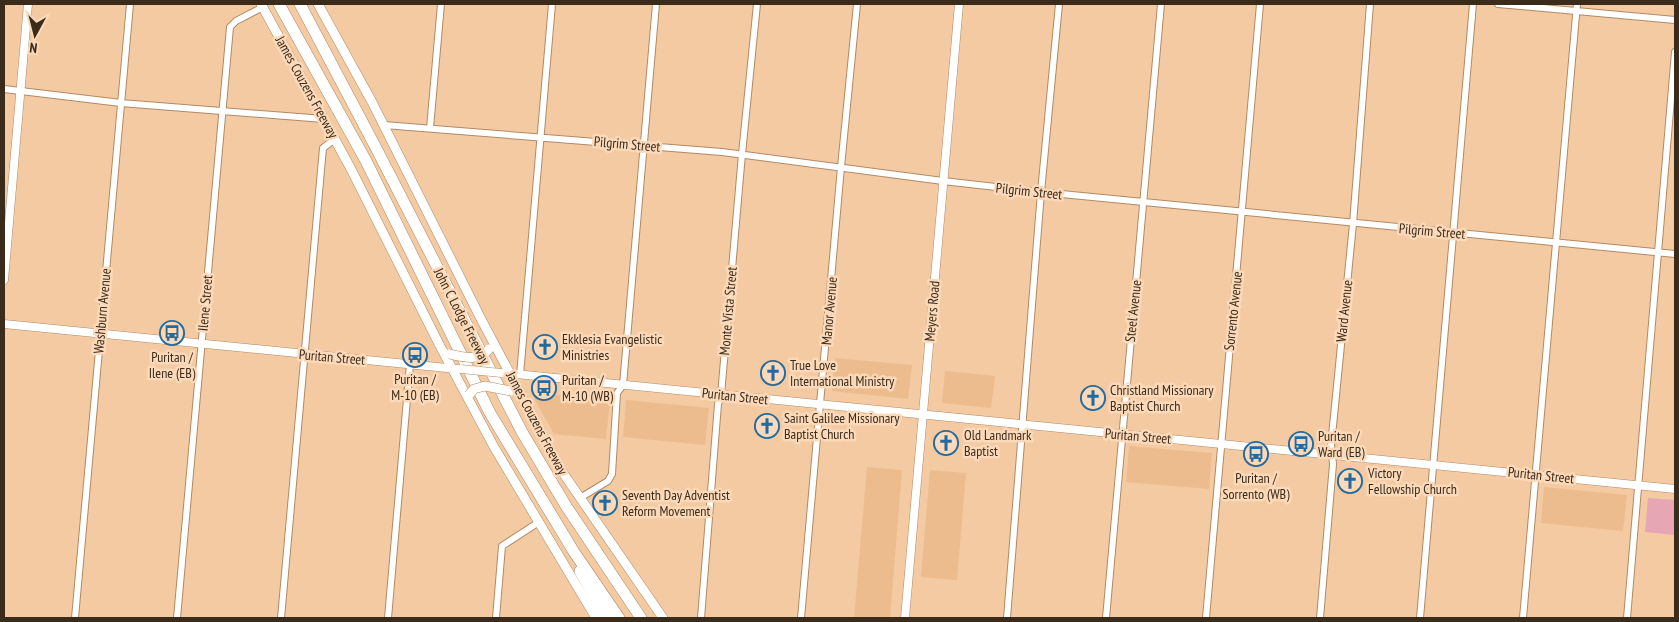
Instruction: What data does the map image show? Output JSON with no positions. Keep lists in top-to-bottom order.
{
  "streets": {
    "highway": ["John C Lodge Freeway"],
    "main road": ["James Couzens Freeway"],
    "street": [
      "Pilgrim Street",
      "Ilene Street",
      "Washburn Avenue",
      "Monte Vista Street",
      "Manor Avenue",
      "Meyers Road",
      "Steel Avenue",
      "Sorrento Avenue",
      "Ward Avenue",
      "Puritan Street"
    ]
  },
  "crossings": [
    ["James Couzens Freeway", "Pilgrim Street"],
    ["James Couzens Freeway", "Ilene Street"],
    ["James Couzens Freeway", "Puritan Street"],
    ["Pilgrim Street", "Monte Vista Street"],
    ["Pilgrim Street", "Manor Avenue"],
    ["Pilgrim Street", "Meyers Road"],
    ["Pilgrim Street", "Steel Avenue"],
    ["Pilgrim Street", "Sorrento Avenue"],
    ["Pilgrim Street", "Ward Avenue"],
    ["Ilene Street", "Puritan Street"],
    ["Washburn Avenue", "Puritan Street"],
    ["Monte Vista Street", "Puritan Street"],
    ["Manor Avenue", "Puritan Street"],
    ["Meyers Road", "Puritan Street"],
    ["Steel Avenue", "Puritan Street"],
    ["Sorrento Avenue", "Puritan Street"],
    ["Ward Avenue", "Puritan Street"]
  ],
  "places": {
    "bus stop": [
      "Puritan / Ilene (EB)",
      "Puritan / M-10 (EB)",
      "Puritan / M-10 (WB)",
      "Puritan / Ward (EB)",
      "Puritan / Sorrento (WB)"
    ],
    "church": [
      "Ekklesia Evangelistic Ministries",
      "True Love International Ministry",
      "Christland Missionary Baptist Church",
      "Saint Galilee Missionary Baptist Church",
      "Old Landmark Baptist",
      "Victory Fellowship Church",
      "Seventh Day Adventist Reform Movement"
    ]
  },
  "north": "bottom"
}
